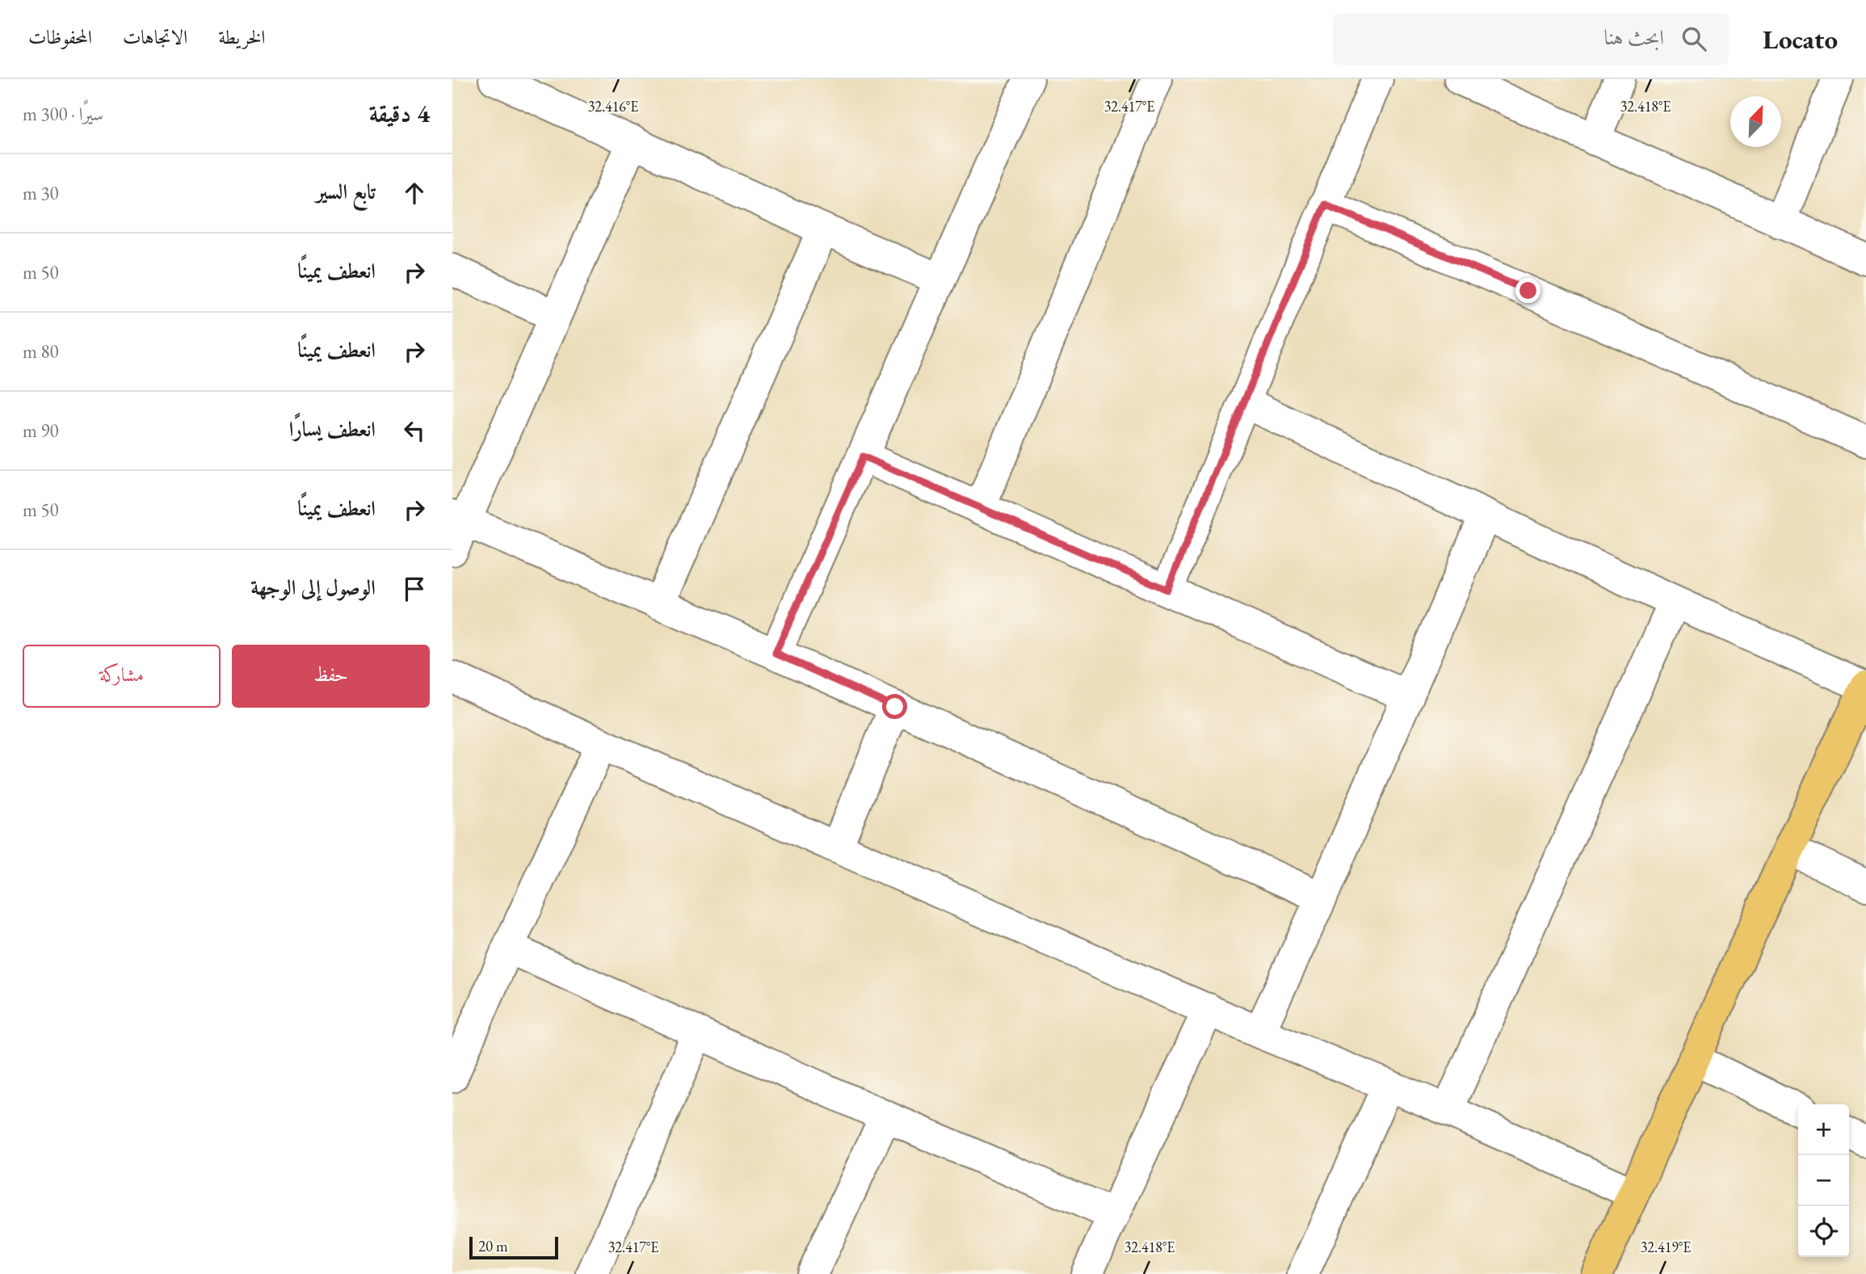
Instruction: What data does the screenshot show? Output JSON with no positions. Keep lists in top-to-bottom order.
{
  "scale_bar": "20 m",
  "north": "top right",
  "page": {
    "header": "Locato",
    "search": "ابحث هنا",
    "nav": ["الخريطة", "الاتجاهات", "المحفوظات"],
    "heading": ["4 دقيقة", "سيرًا · 300 m"],
    "list": [
      ["تابع السير", "30 m"],
      ["انعطف يمينًا", "50 m"],
      ["انعطف يمينًا", "80 m"],
      ["انعطف يسارًا", "90 m"],
      ["انعطف يمينًا", "50 m"],
      "الوصول إلى الوجهة"
    ],
    "buttons": ["حفظ", "مشاركة"],
    "map_buttons": ["+", "−"],
    "scale": "20 m"
  },
  "coordinates": [
    "32.416°E",
    "32.417°E",
    "32.418°E",
    "32.419°E"
  ]
}
